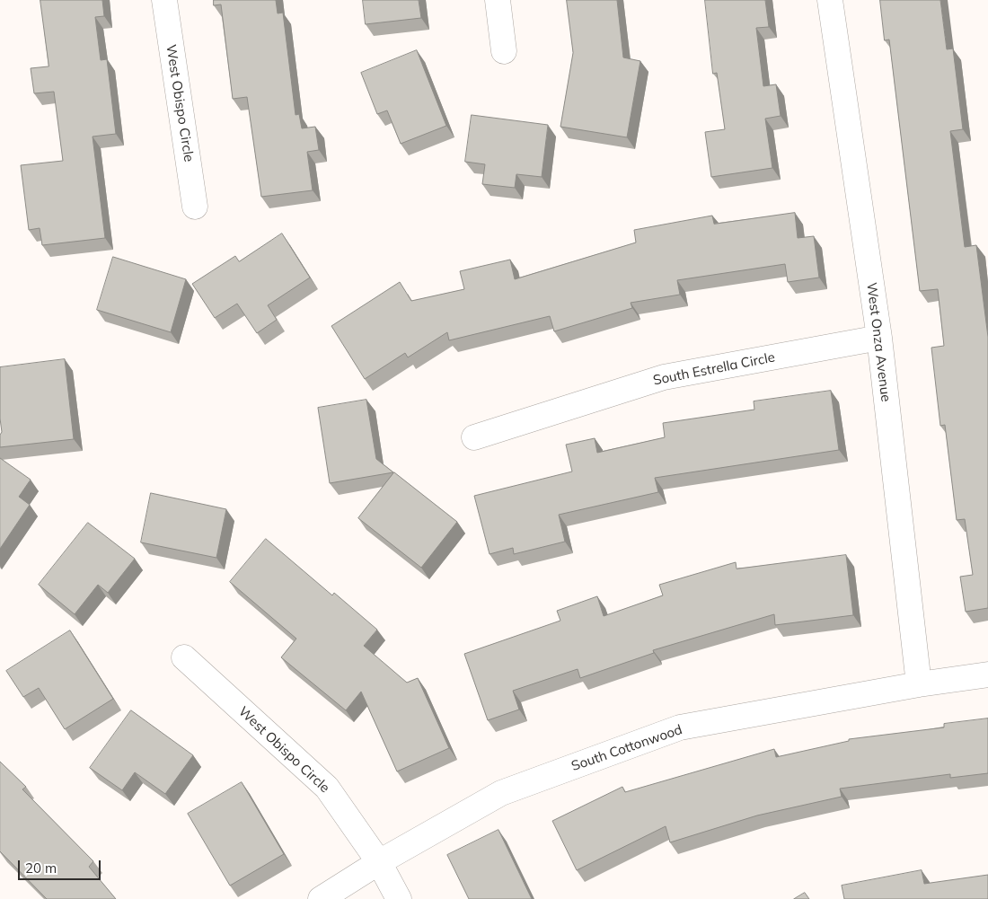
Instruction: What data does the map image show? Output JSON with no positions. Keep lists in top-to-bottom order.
{
  "streets": {
    "street": [
      "West Obispo Circle",
      "West Onza Avenue",
      "South Estrella Circle",
      "South Cottonwood"
    ]
  },
  "crossings": [
    ["West Obispo Circle", "South Cottonwood"],
    ["West Onza Avenue", "South Estrella Circle"],
    ["West Onza Avenue", "South Cottonwood"]
  ],
  "scale_bar": "20 m"
}
